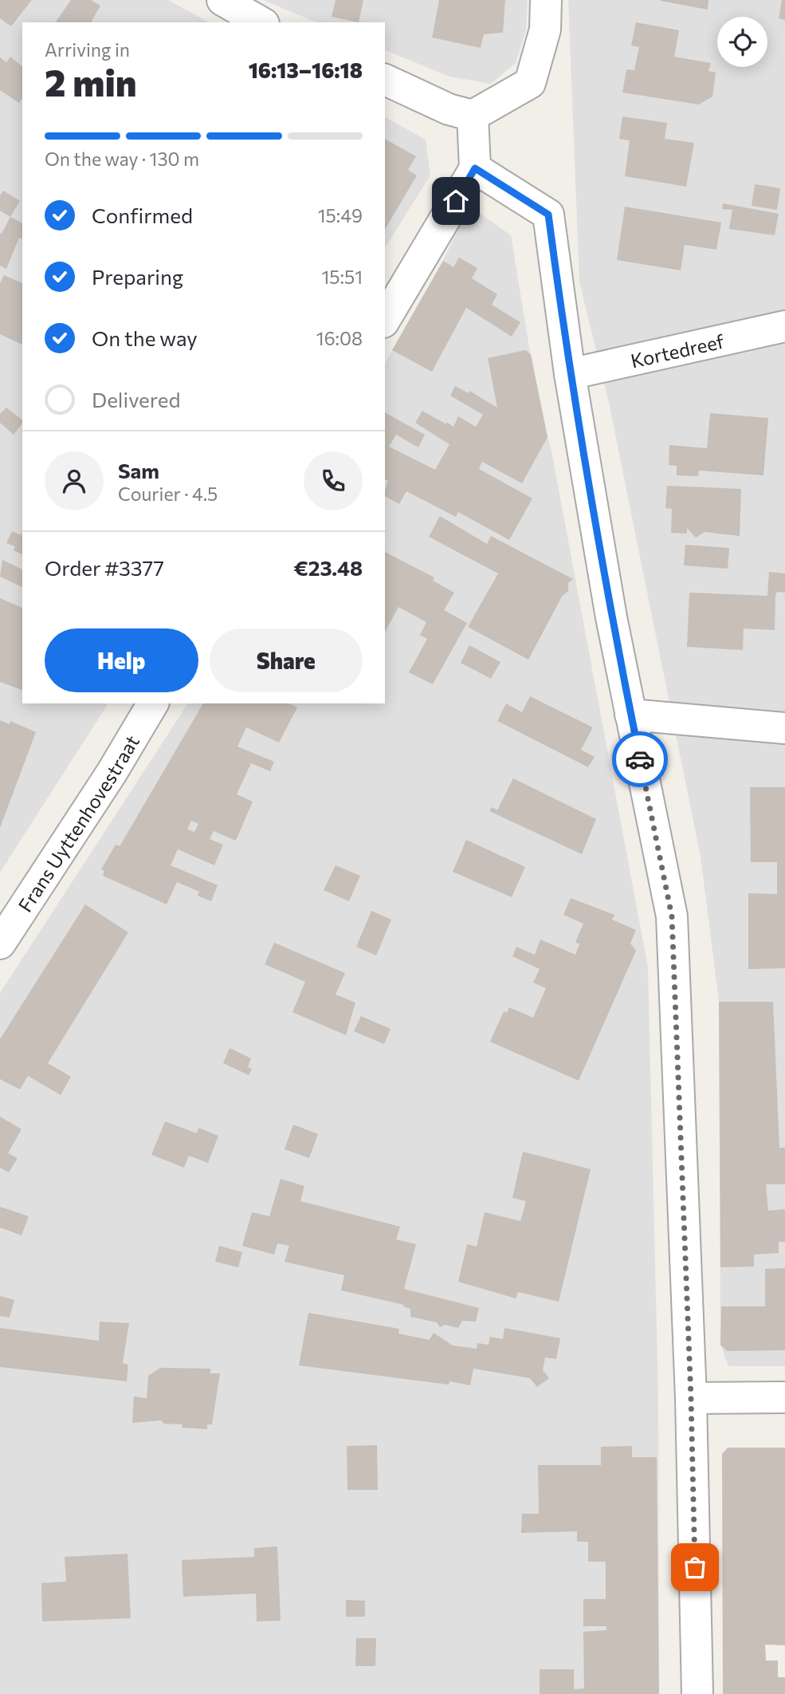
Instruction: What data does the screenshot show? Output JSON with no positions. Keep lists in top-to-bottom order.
{
  "streets": {
    "street": ["Kortedreef", "Frans Uyttenhovestraat"]
  },
  "page": {
    "heading": ["2 min", "Arriving in", "16:13–16:18"],
    "panel": [
      "Sam",
      "Courier · 4.5",
      "Order #3377",
      "€23.48"
    ],
    "bar": "On the way · 130 m",
    "list": [
      ["Confirmed", "15:49"],
      ["Preparing", "15:51"],
      ["On the way", "16:08"],
      "Delivered"
    ],
    "buttons": ["Help", "Share"]
  }
}
